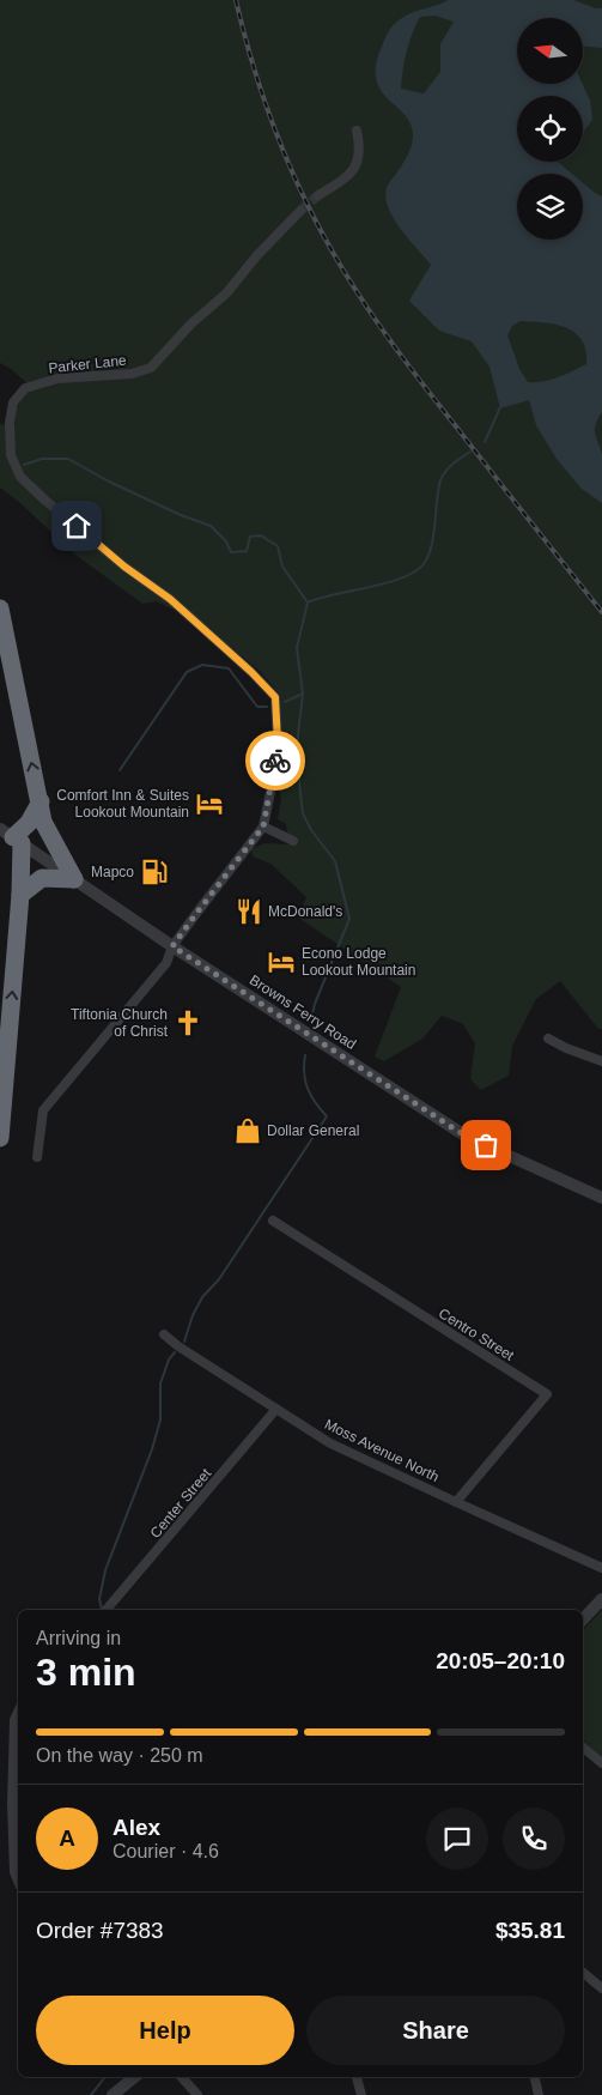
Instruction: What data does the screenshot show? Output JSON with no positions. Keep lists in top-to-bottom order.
{
  "streets": {
    "street": [
      "Parker Lane",
      "Browns Ferry Road",
      "Centro Street",
      "Moss Avenue North",
      "Center Street"
    ]
  },
  "crossings": [
    ["Parker Lane", "Browns Ferry Road"],
    ["Centro Street", "Moss Avenue North"],
    ["Moss Avenue North", "Center Street"]
  ],
  "places": {
    "hotel": ["Comfort Inn & Suites Lookout Mountain", "Econo Lodge Lookout Mountain"],
    "fuel station": ["Mapco"],
    "restaurant": ["McDonald's"],
    "church": ["Tiftonia Church of Christ"],
    "shop": ["Dollar General"]
  },
  "north": "left",
  "page": {
    "heading": ["3 min", "Arriving in", "20:05–20:10"],
    "panel": [
      "Alex",
      "Courier · 4.6",
      "Order #7383",
      "$35.81"
    ],
    "bar": "On the way · 250 m",
    "round": "A",
    "buttons": ["Help", "Share"]
  }
}
